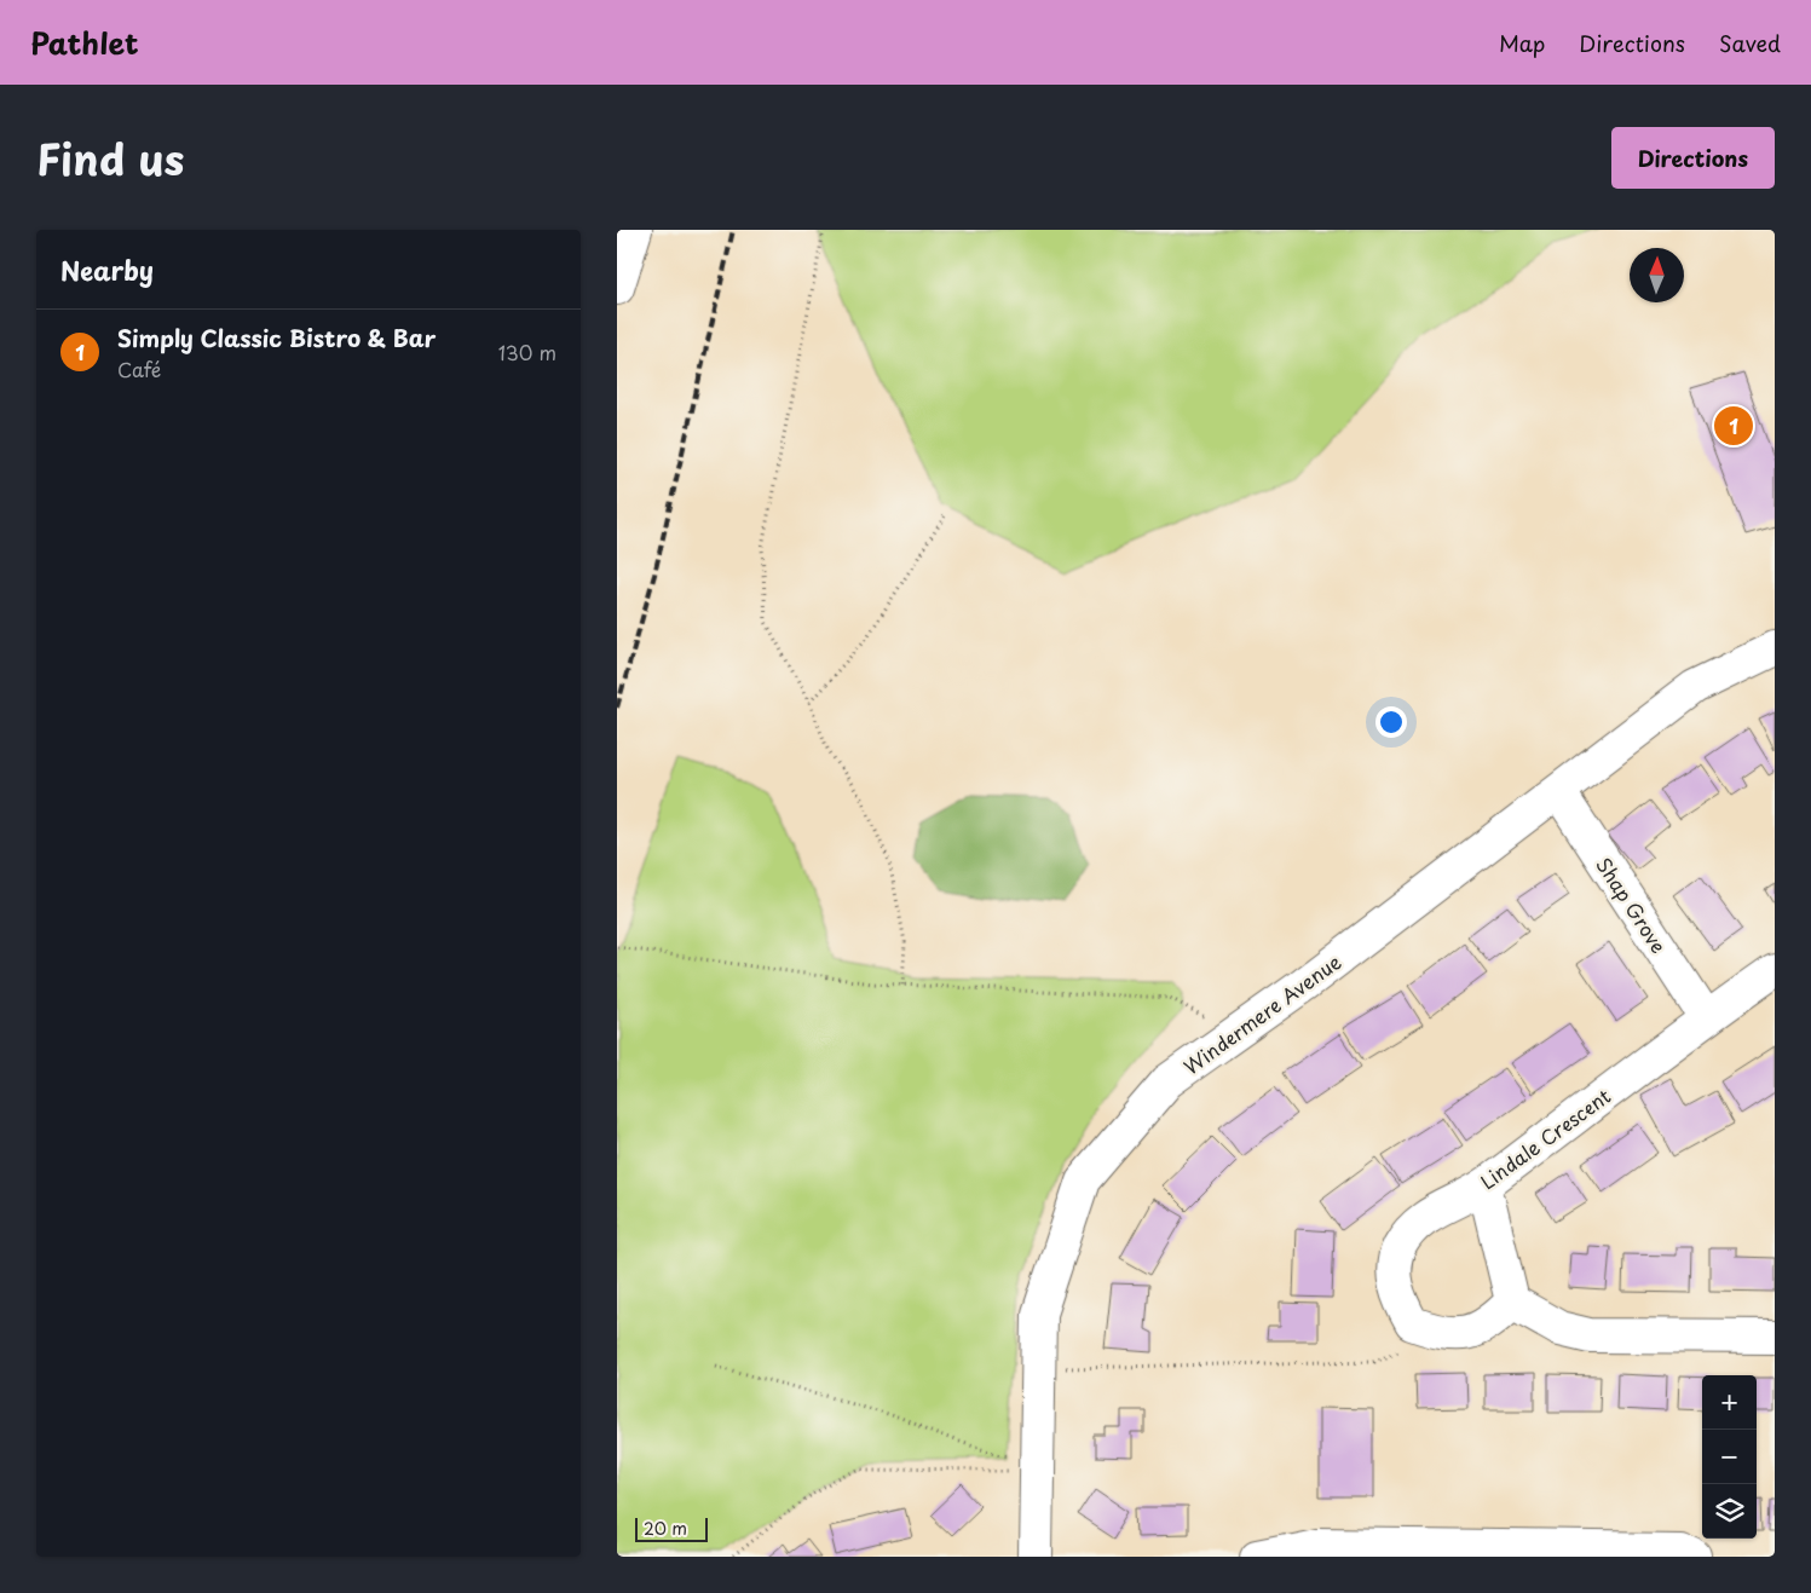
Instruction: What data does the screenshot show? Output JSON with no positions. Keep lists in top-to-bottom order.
{
  "streets": {
    "street": ["Shap Grove", "Windermere Avenue", "Lindale Crescent"]
  },
  "crossings": [
    ["Shap Grove", "Windermere Avenue"],
    ["Shap Grove", "Lindale Crescent"]
  ],
  "scale_bar": "20 m",
  "north": "top",
  "page": {
    "header": "Pathlet",
    "nav": ["Map", "Directions", "Saved"],
    "title": "Find us",
    "buttons": "Directions",
    "heading": "Nearby",
    "list": [
      {
        "mark": "1",
        "name": "Simply Classic Bistro & Bar",
        "note": "Café",
        "value": "130 m"
      }
    ],
    "pins": "1",
    "map_buttons": ["+", "−"],
    "scale": "20 m"
  }
}
